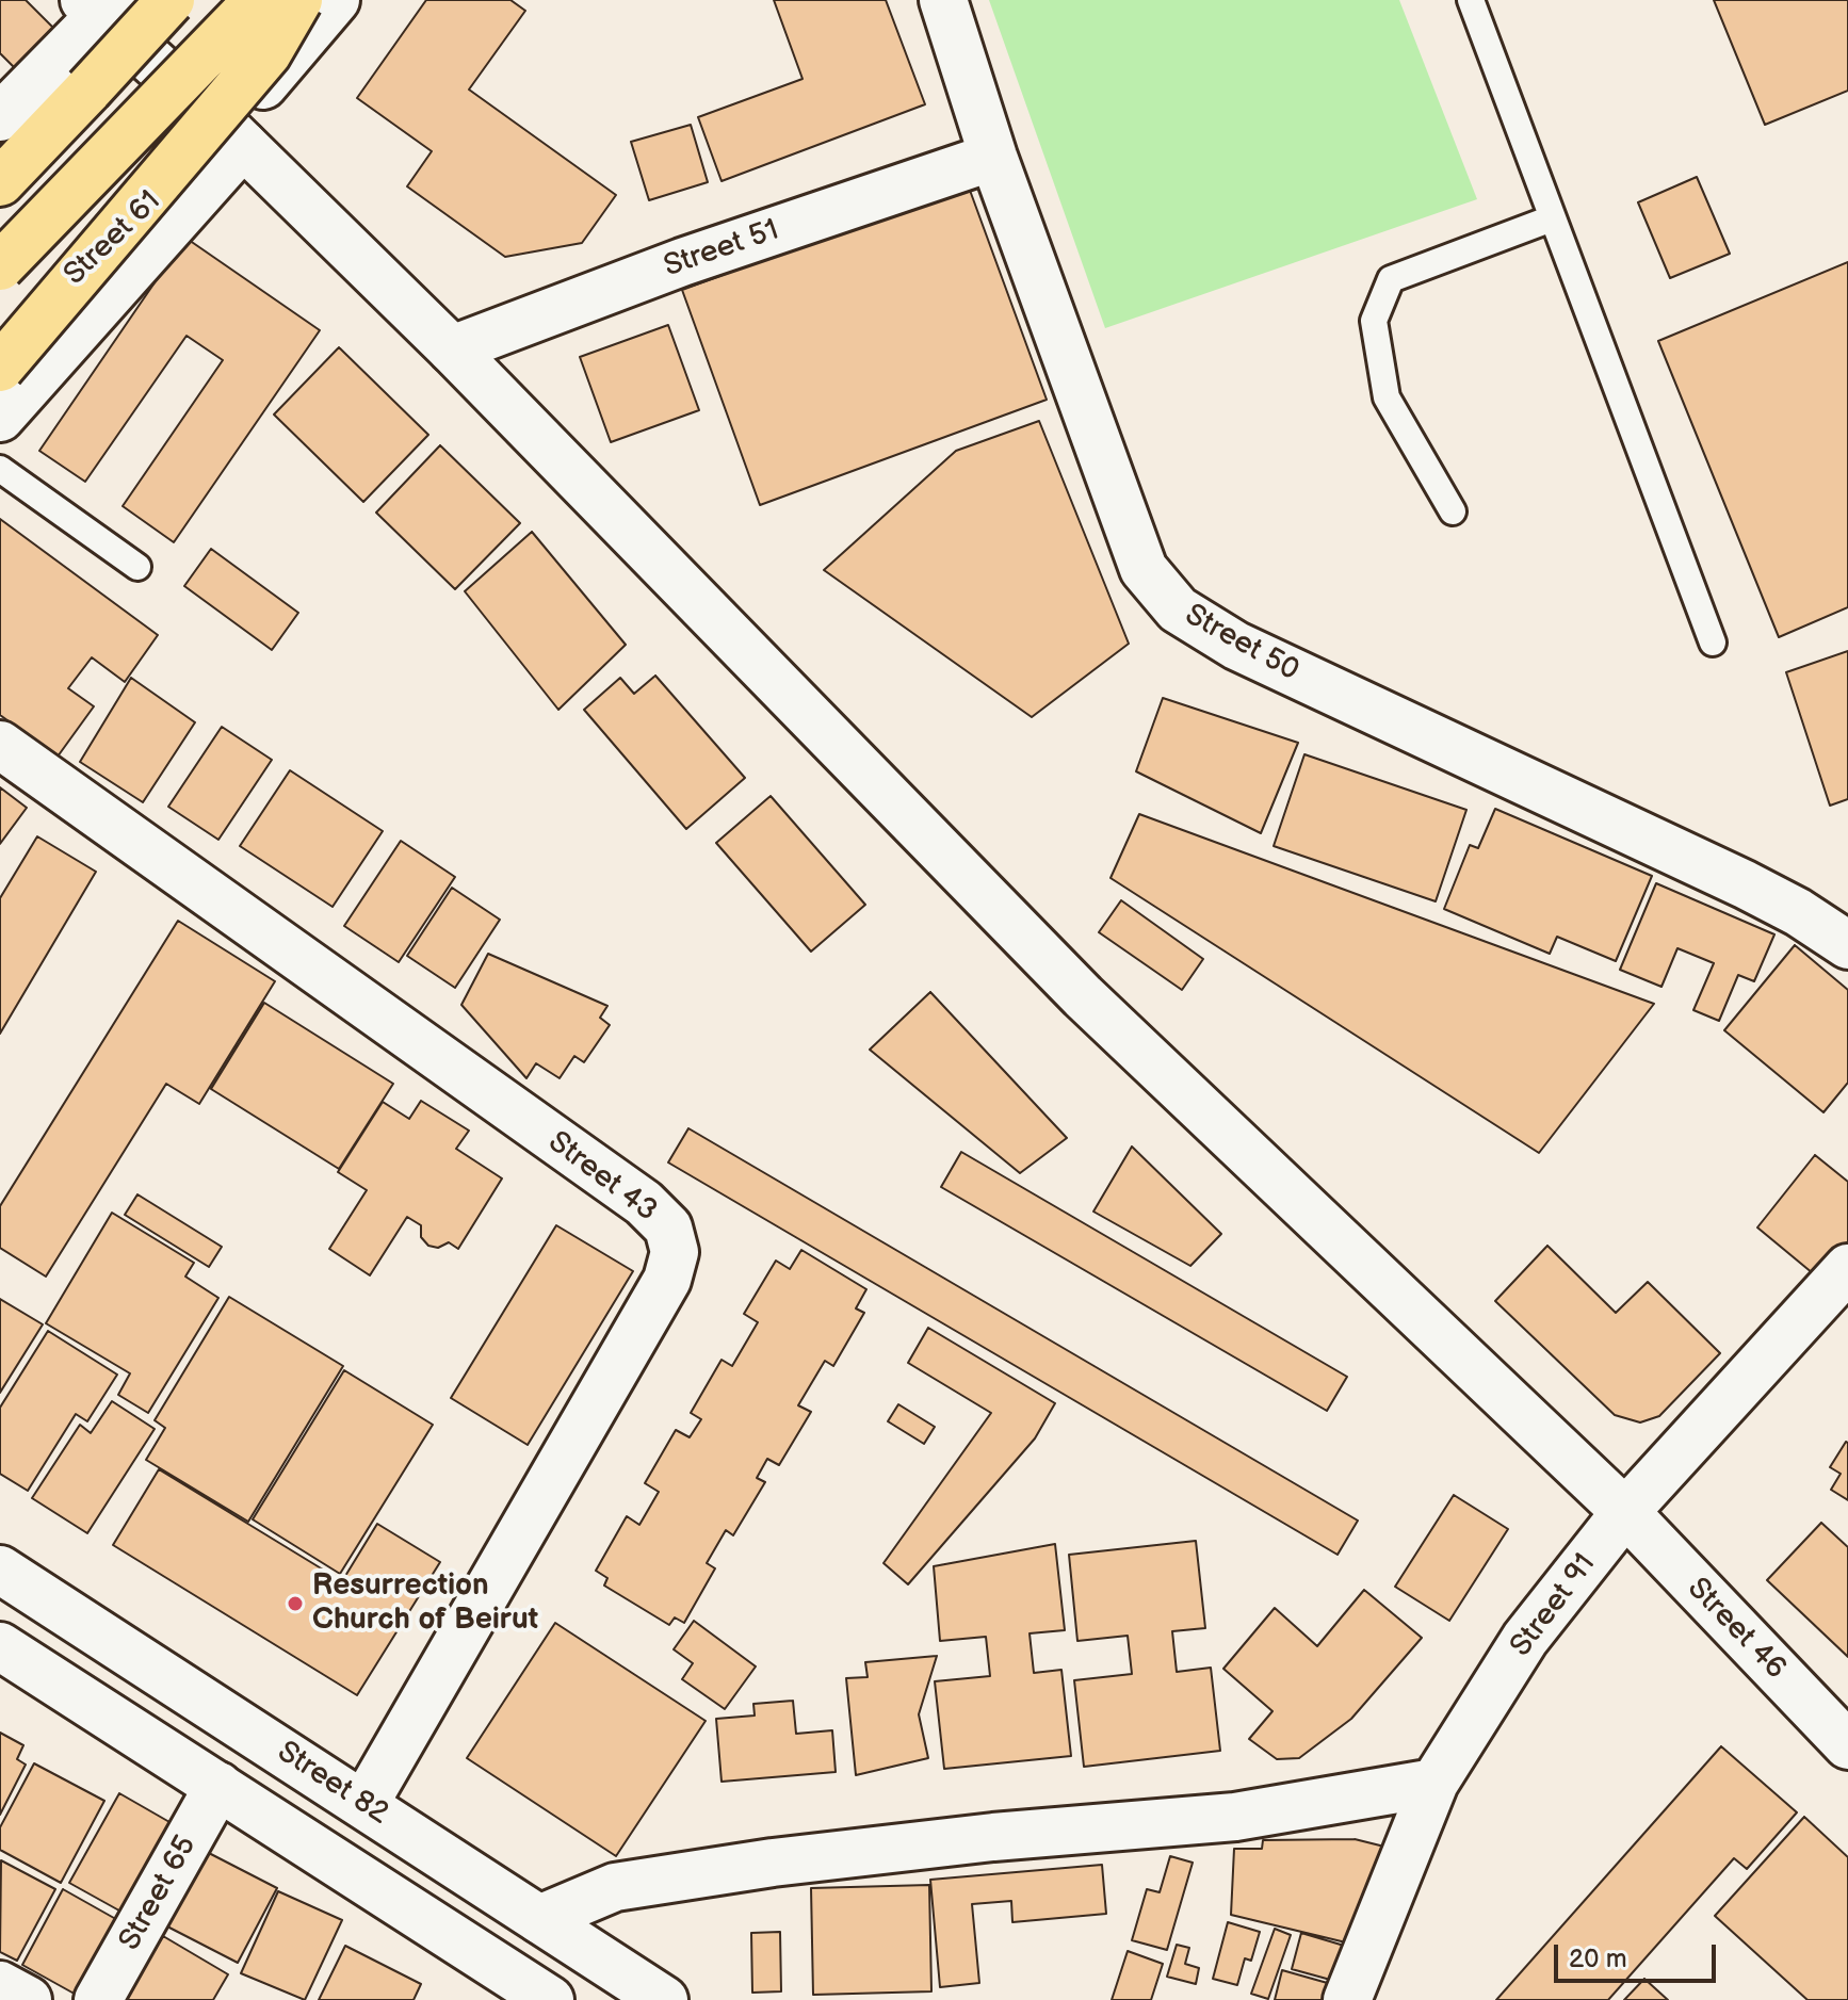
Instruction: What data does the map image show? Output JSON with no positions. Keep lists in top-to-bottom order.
{
  "streets": {
    "street": [
      "Street 61",
      "Street 51",
      "Street 50",
      "Street 43",
      "Street 91",
      "Street 46",
      "Street 82",
      "Street 65"
    ]
  },
  "crossings": [
    ["Street 61", "Street 46"],
    ["Street 51", "Street 50"],
    ["Street 51", "Street 46"],
    ["Street 43", "Street 82"],
    ["Street 91", "Street 46"],
    ["Street 82", "Street 65"]
  ],
  "places": ["Resurrection Church of Beirut"],
  "scale_bar": "20 m"
}
